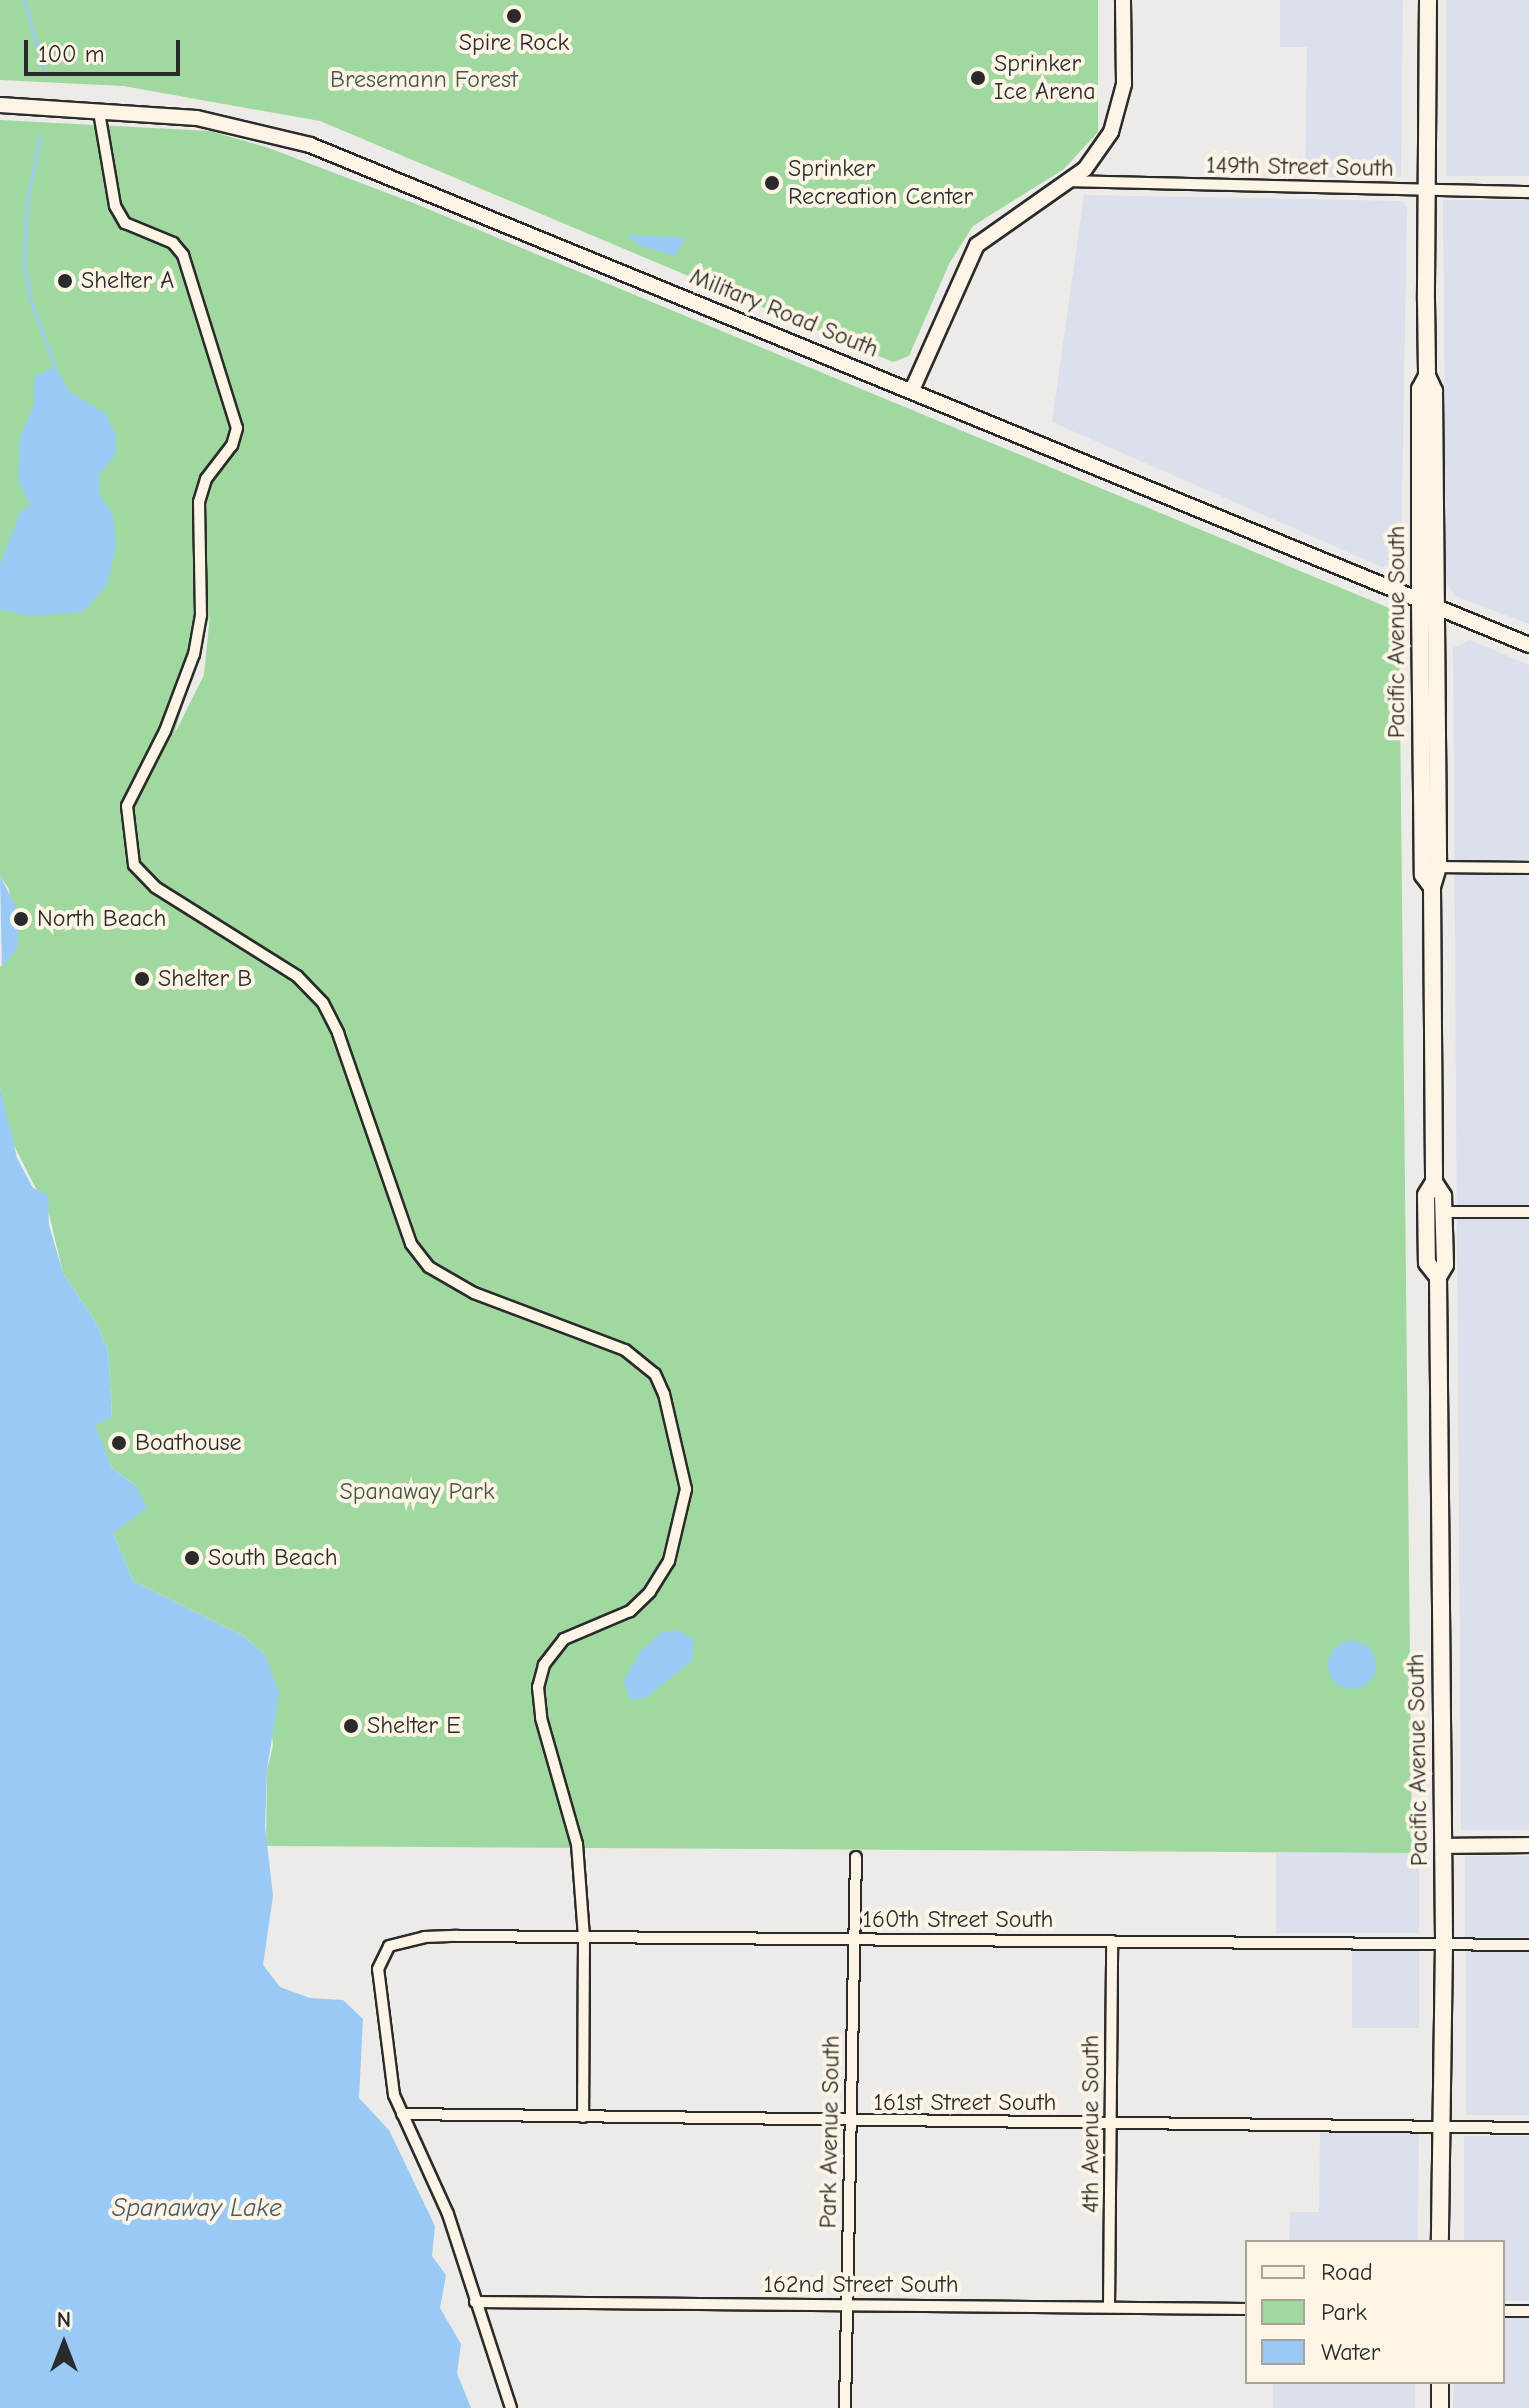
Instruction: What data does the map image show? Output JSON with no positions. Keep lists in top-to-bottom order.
{
  "streets": {
    "main road": ["Military Road South", "Pacific Avenue South"],
    "street": [
      "149th Street South",
      "160th Street South",
      "161st Street South",
      "4th Avenue South",
      "Park Avenue South",
      "162nd Street South"
    ]
  },
  "crossings": [
    ["149th Street South", "Pacific Avenue South"],
    ["Military Road South", "Pacific Avenue South"],
    ["Pacific Avenue South", "160th Street South"],
    ["Pacific Avenue South", "161st Street South"],
    ["160th Street South", "161st Street South"],
    ["160th Street South", "4th Avenue South"],
    ["160th Street South", "Park Avenue South"],
    ["161st Street South", "4th Avenue South"],
    ["161st Street South", "Park Avenue South"],
    ["4th Avenue South", "162nd Street South"],
    ["Park Avenue South", "162nd Street South"]
  ],
  "water": ["Spanaway Lake"],
  "parks": ["Bresemann Forest", "Spanaway Park"],
  "places": [
    "Spire Rock",
    "Sprinker Ice Arena",
    "Sprinker Recreation Center",
    "Shelter A",
    "North Beach",
    "Shelter B",
    "Boathouse",
    "South Beach",
    "Shelter E"
  ],
  "legend": ["Road", "Park", "Water"],
  "scale_bar": "100 m",
  "north": "top"
}
